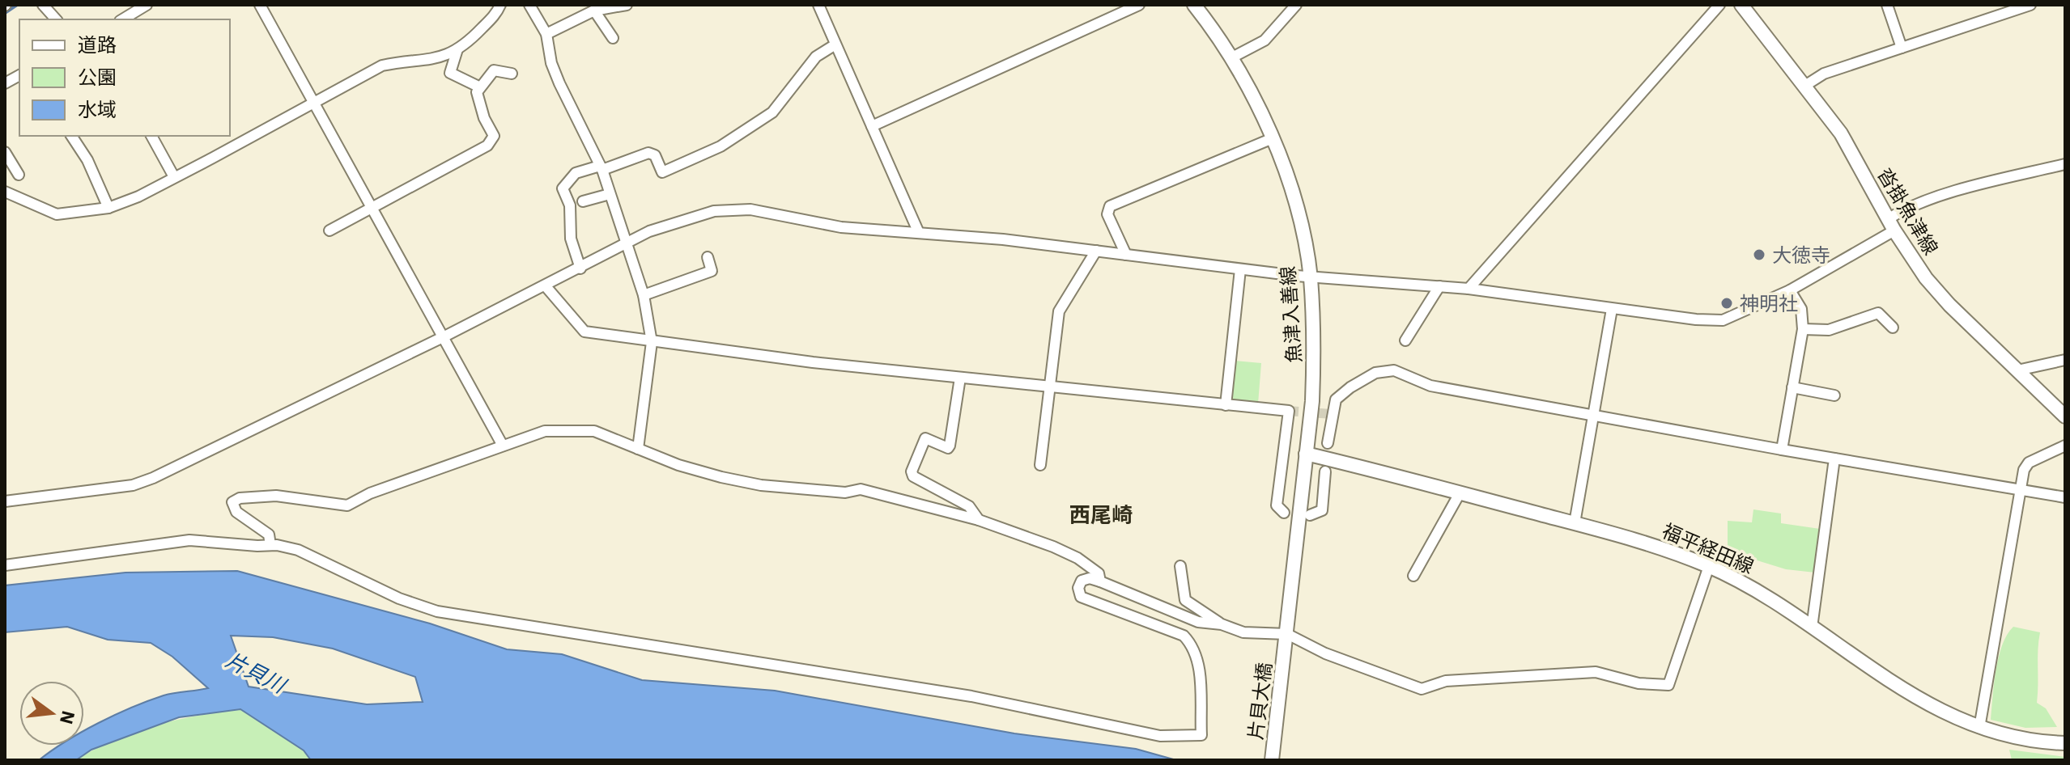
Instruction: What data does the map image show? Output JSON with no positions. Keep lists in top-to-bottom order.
{
  "streets": {
    "main road": [
      "沓掛魚津線",
      "魚津入善線",
      "福平経田線",
      "片貝大橋"
    ]
  },
  "crossings": [
    ["魚津入善線", "福平経田線"],
    ["魚津入善線", "片貝大橋"]
  ],
  "districts": ["西尾崎"],
  "water": ["片貝川"],
  "places": ["大徳寺", "神明社"],
  "legend": ["道路", "公園", "水域"],
  "north": "right"
}
